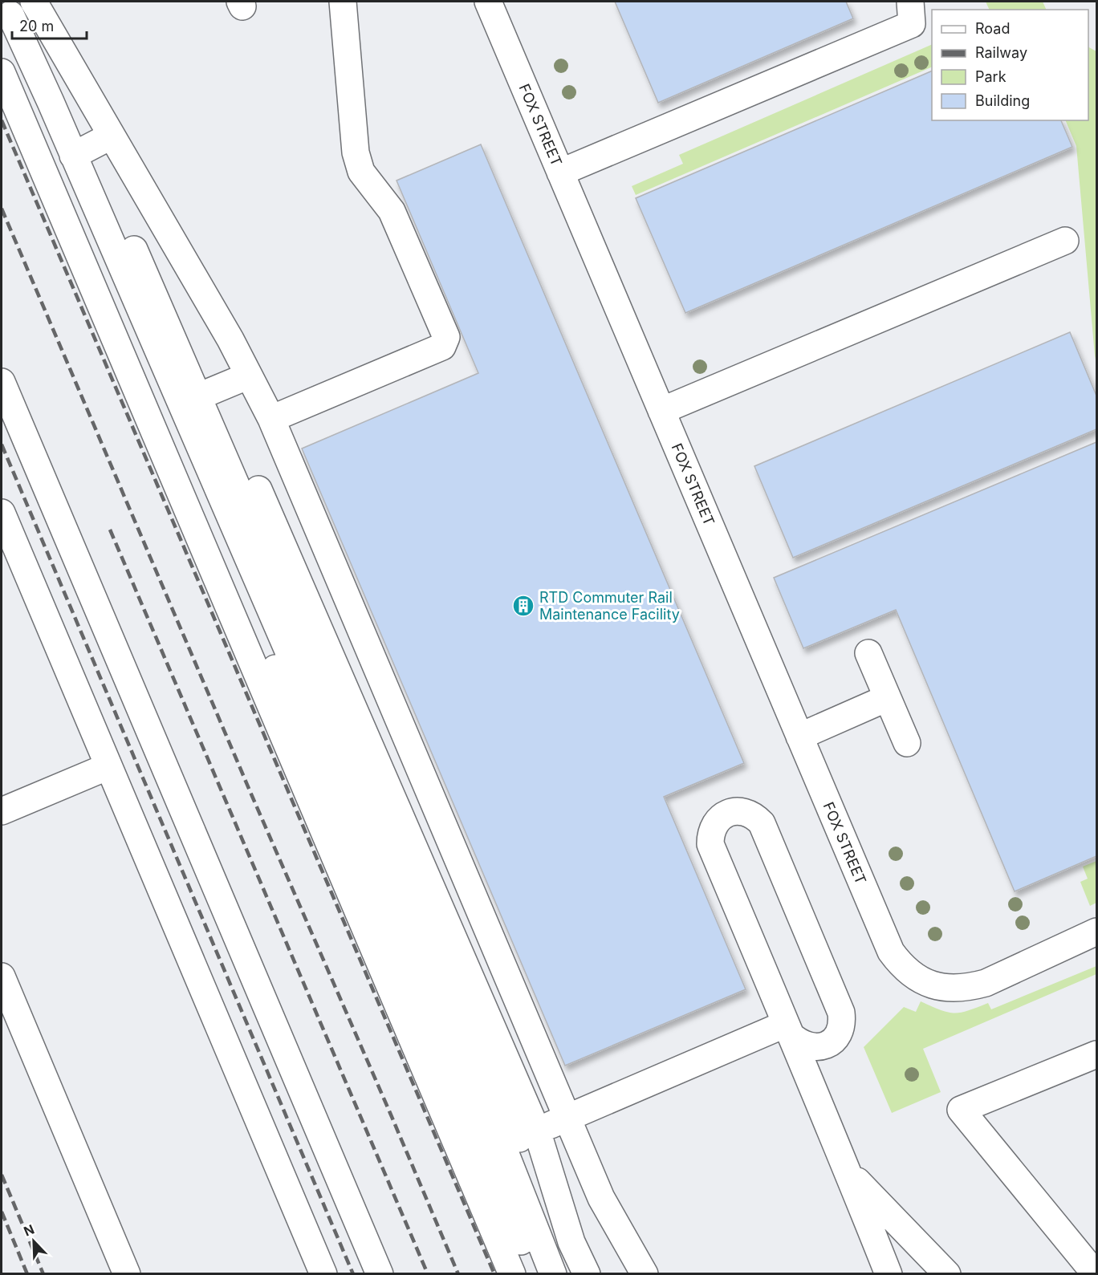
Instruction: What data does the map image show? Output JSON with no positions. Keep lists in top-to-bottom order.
{
  "streets": {
    "street": ["FOX STREET"]
  },
  "places": {
    "building": ["RTD Commuter Rail Maintenance Facility"]
  },
  "legend": [
    "Road",
    "Railway",
    "Park",
    "Building"
  ],
  "scale_bar": "20 m",
  "north": "top left"
}
